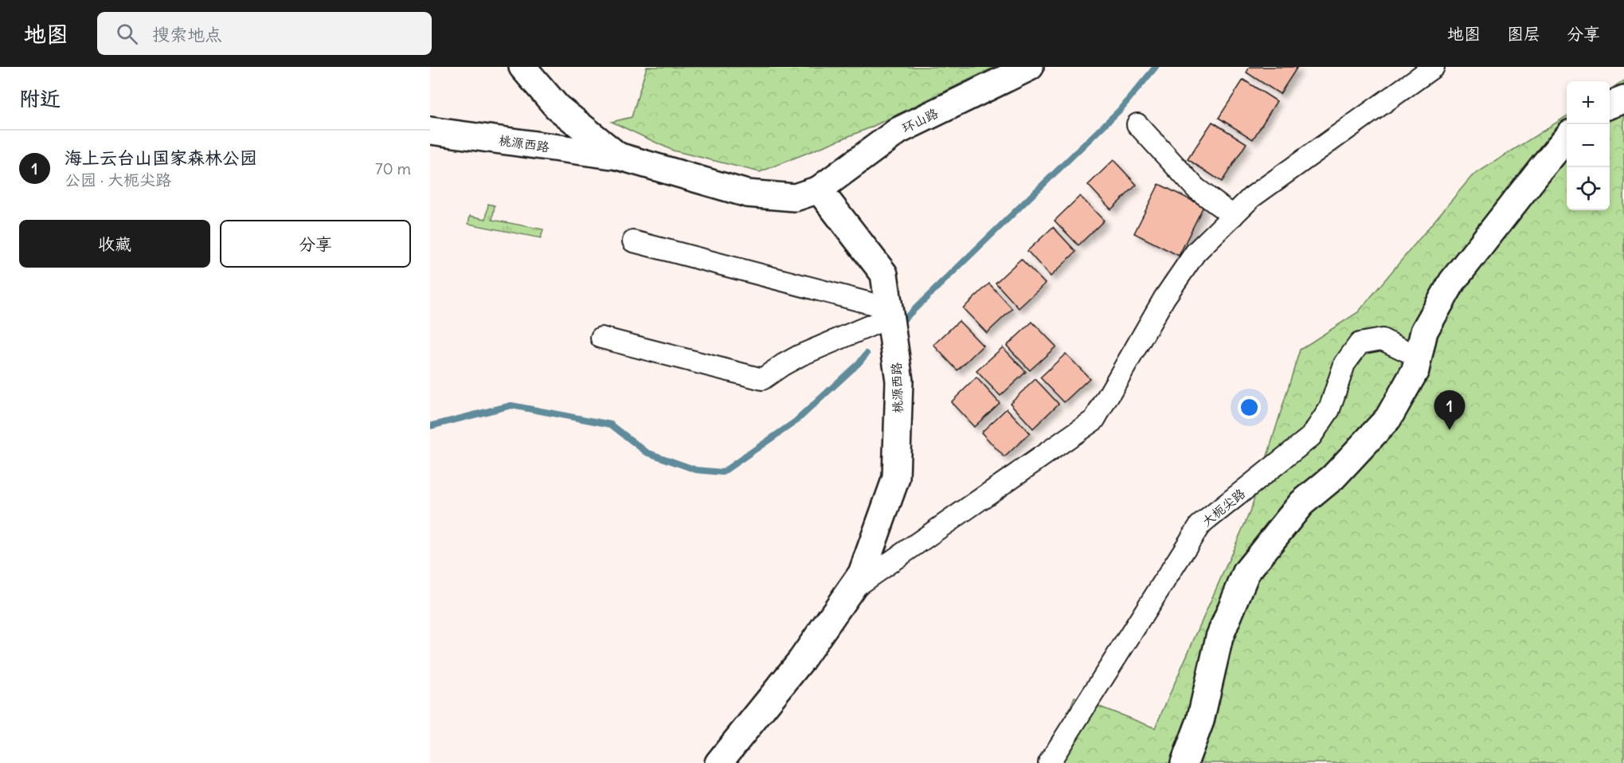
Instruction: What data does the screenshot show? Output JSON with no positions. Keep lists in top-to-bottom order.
{
  "streets": {
    "street": ["环山路", "桃源西路", "大枙尖路"]
  },
  "crossings": [
    ["环山路", "桃源西路"]
  ],
  "page": {
    "header": "地图",
    "search": "搜索地点",
    "nav": ["地图", "图层", "分享"],
    "heading": "附近",
    "map_buttons": ["+", "−"],
    "list": [
      {
        "mark": "1",
        "name": "海上云台山国家森林公园",
        "note": "公园 · 大枙尖路",
        "value": "70 m"
      }
    ],
    "buttons": ["收藏", "分享"],
    "pins": "1"
  }
}
